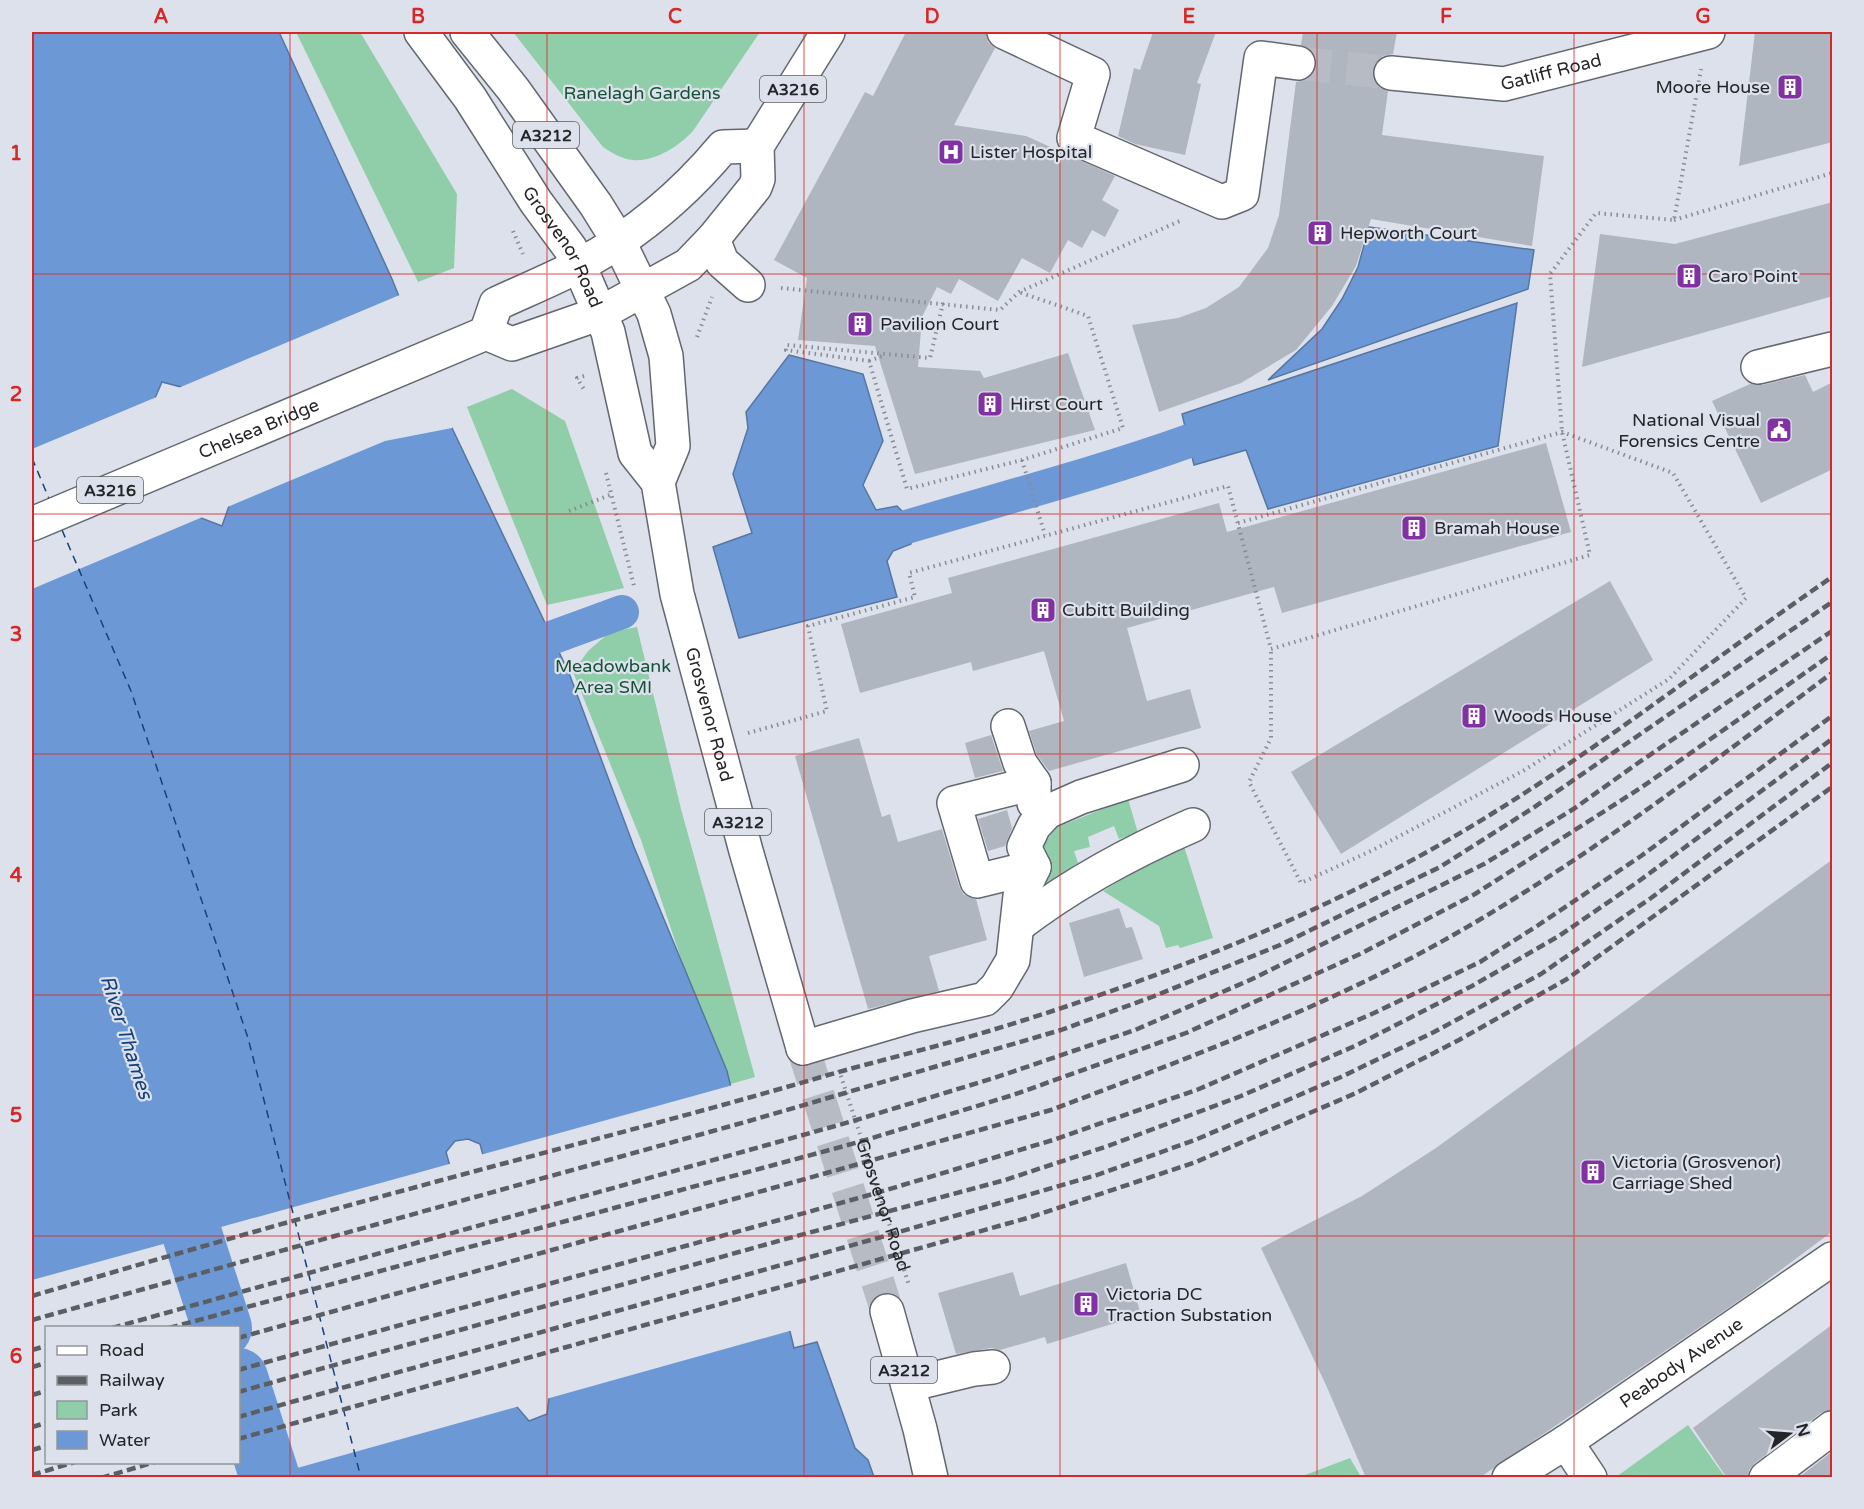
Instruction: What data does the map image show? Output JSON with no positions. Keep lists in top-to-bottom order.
{
  "streets": {
    "main road": [
      "Gatliff Road",
      "A3216",
      "A3212",
      "Grosvenor Road",
      "Chelsea Bridge",
      "Peabody Avenue"
    ]
  },
  "crossings": [
    ["A3212", "Grosvenor Road"]
  ],
  "water": ["River Thames"],
  "parks": ["Ranelagh Gardens", "Meadowbank Area SMI"],
  "places": {
    "building": [
      "Moore House",
      "Hepworth Court",
      "Caro Point",
      "Pavilion Court",
      "Hirst Court",
      "Bramah House",
      "Cubitt Building",
      "Woods House",
      "Victoria (Grosvenor) Carriage Shed",
      "Victoria DC Traction Substation"
    ],
    "hospital": ["Lister Hospital"],
    "public building": ["National Visual Forensics Centre"]
  },
  "legend": [
    "Road",
    "Railway",
    "Park",
    "Water"
  ],
  "north": "right",
  "grid": {
    "columns": [
      "A",
      "B",
      "C",
      "D",
      "E",
      "F",
      "G"
    ],
    "rows": [
      "1",
      "2",
      "3",
      "4",
      "5",
      "6"
    ]
  }
}
